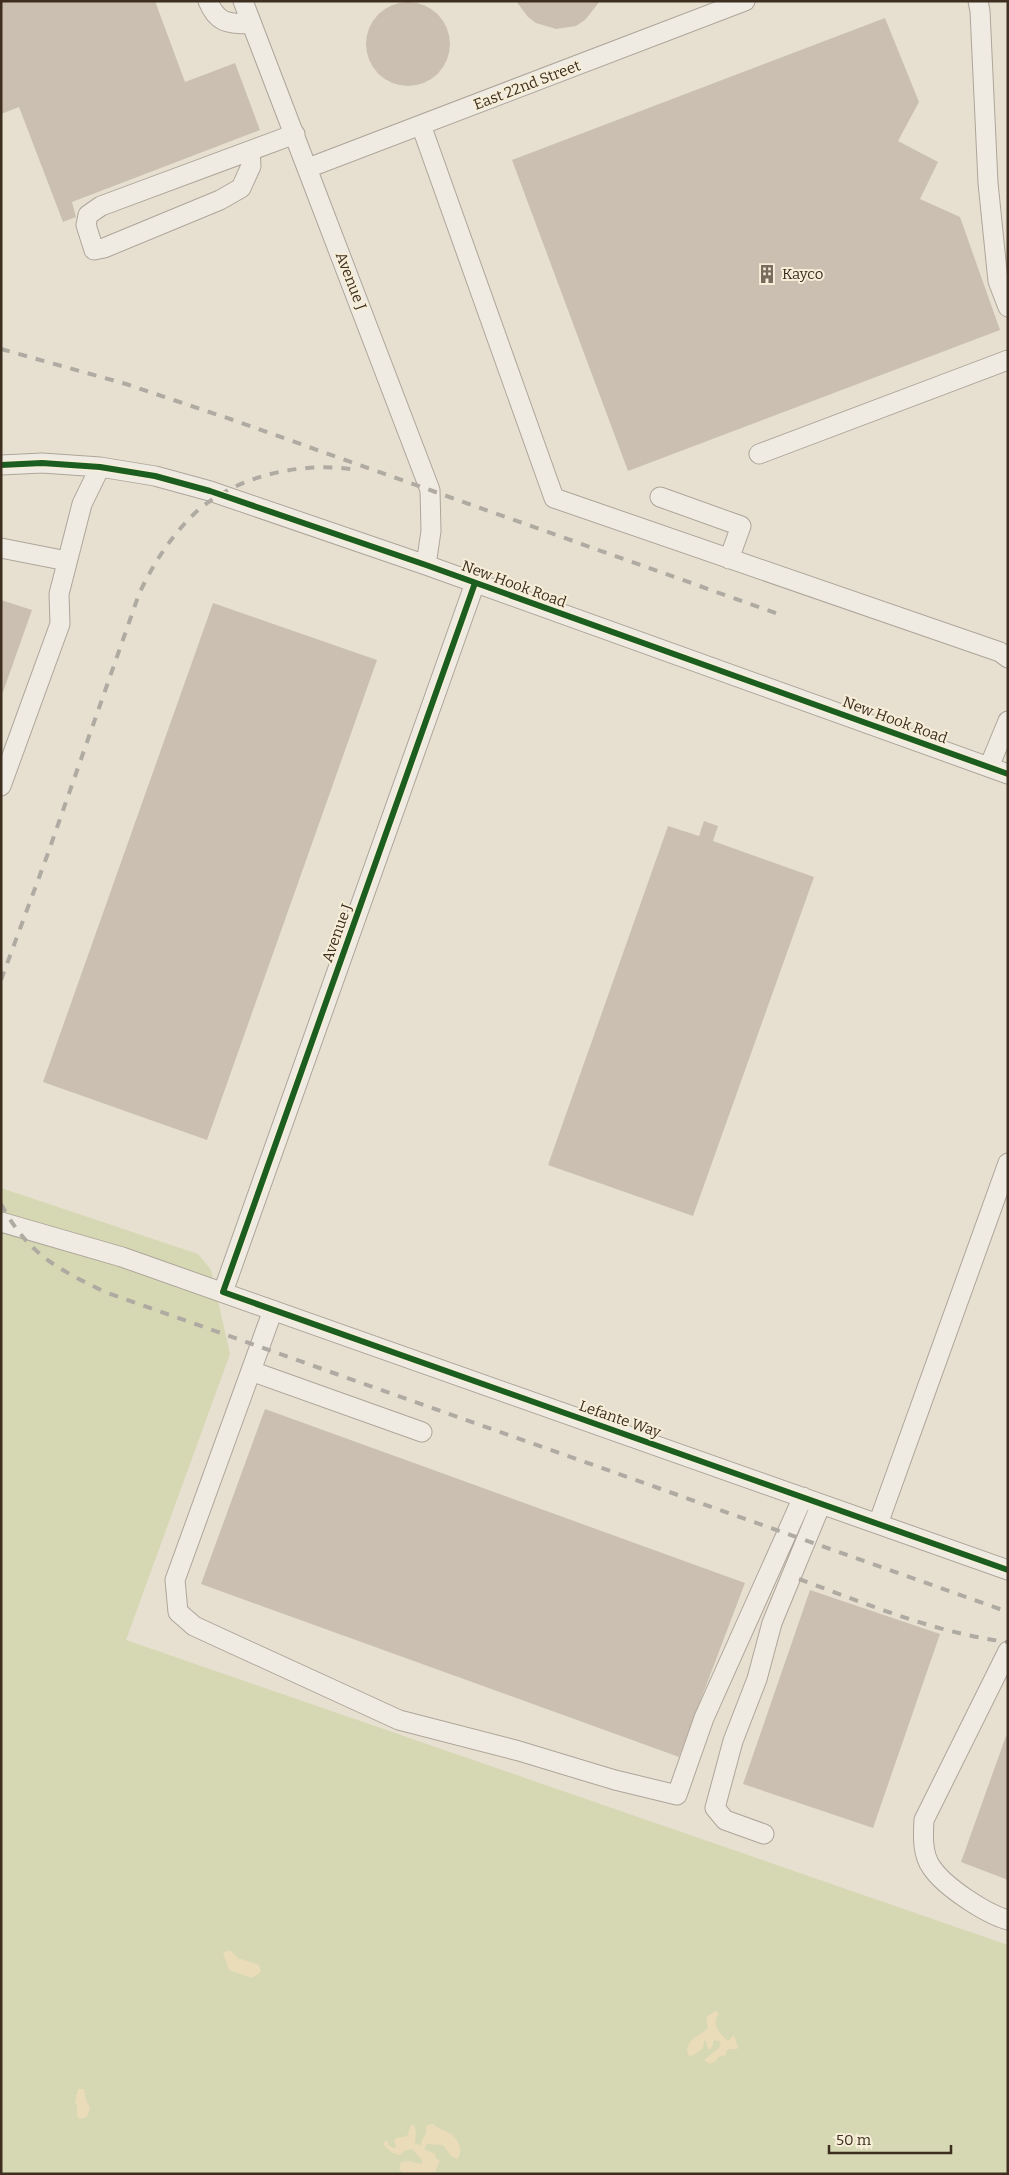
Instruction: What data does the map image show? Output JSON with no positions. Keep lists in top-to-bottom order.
{
  "streets": {
    "street": [
      "East 22nd Street",
      "Avenue J",
      "New Hook Road",
      "Lefante Way"
    ]
  },
  "crossings": [
    ["East 22nd Street", "Avenue J"],
    ["Avenue J", "New Hook Road"],
    ["Avenue J", "Lefante Way"]
  ],
  "places": {
    "building": ["Kayco"]
  },
  "scale_bar": "50 m"
}
